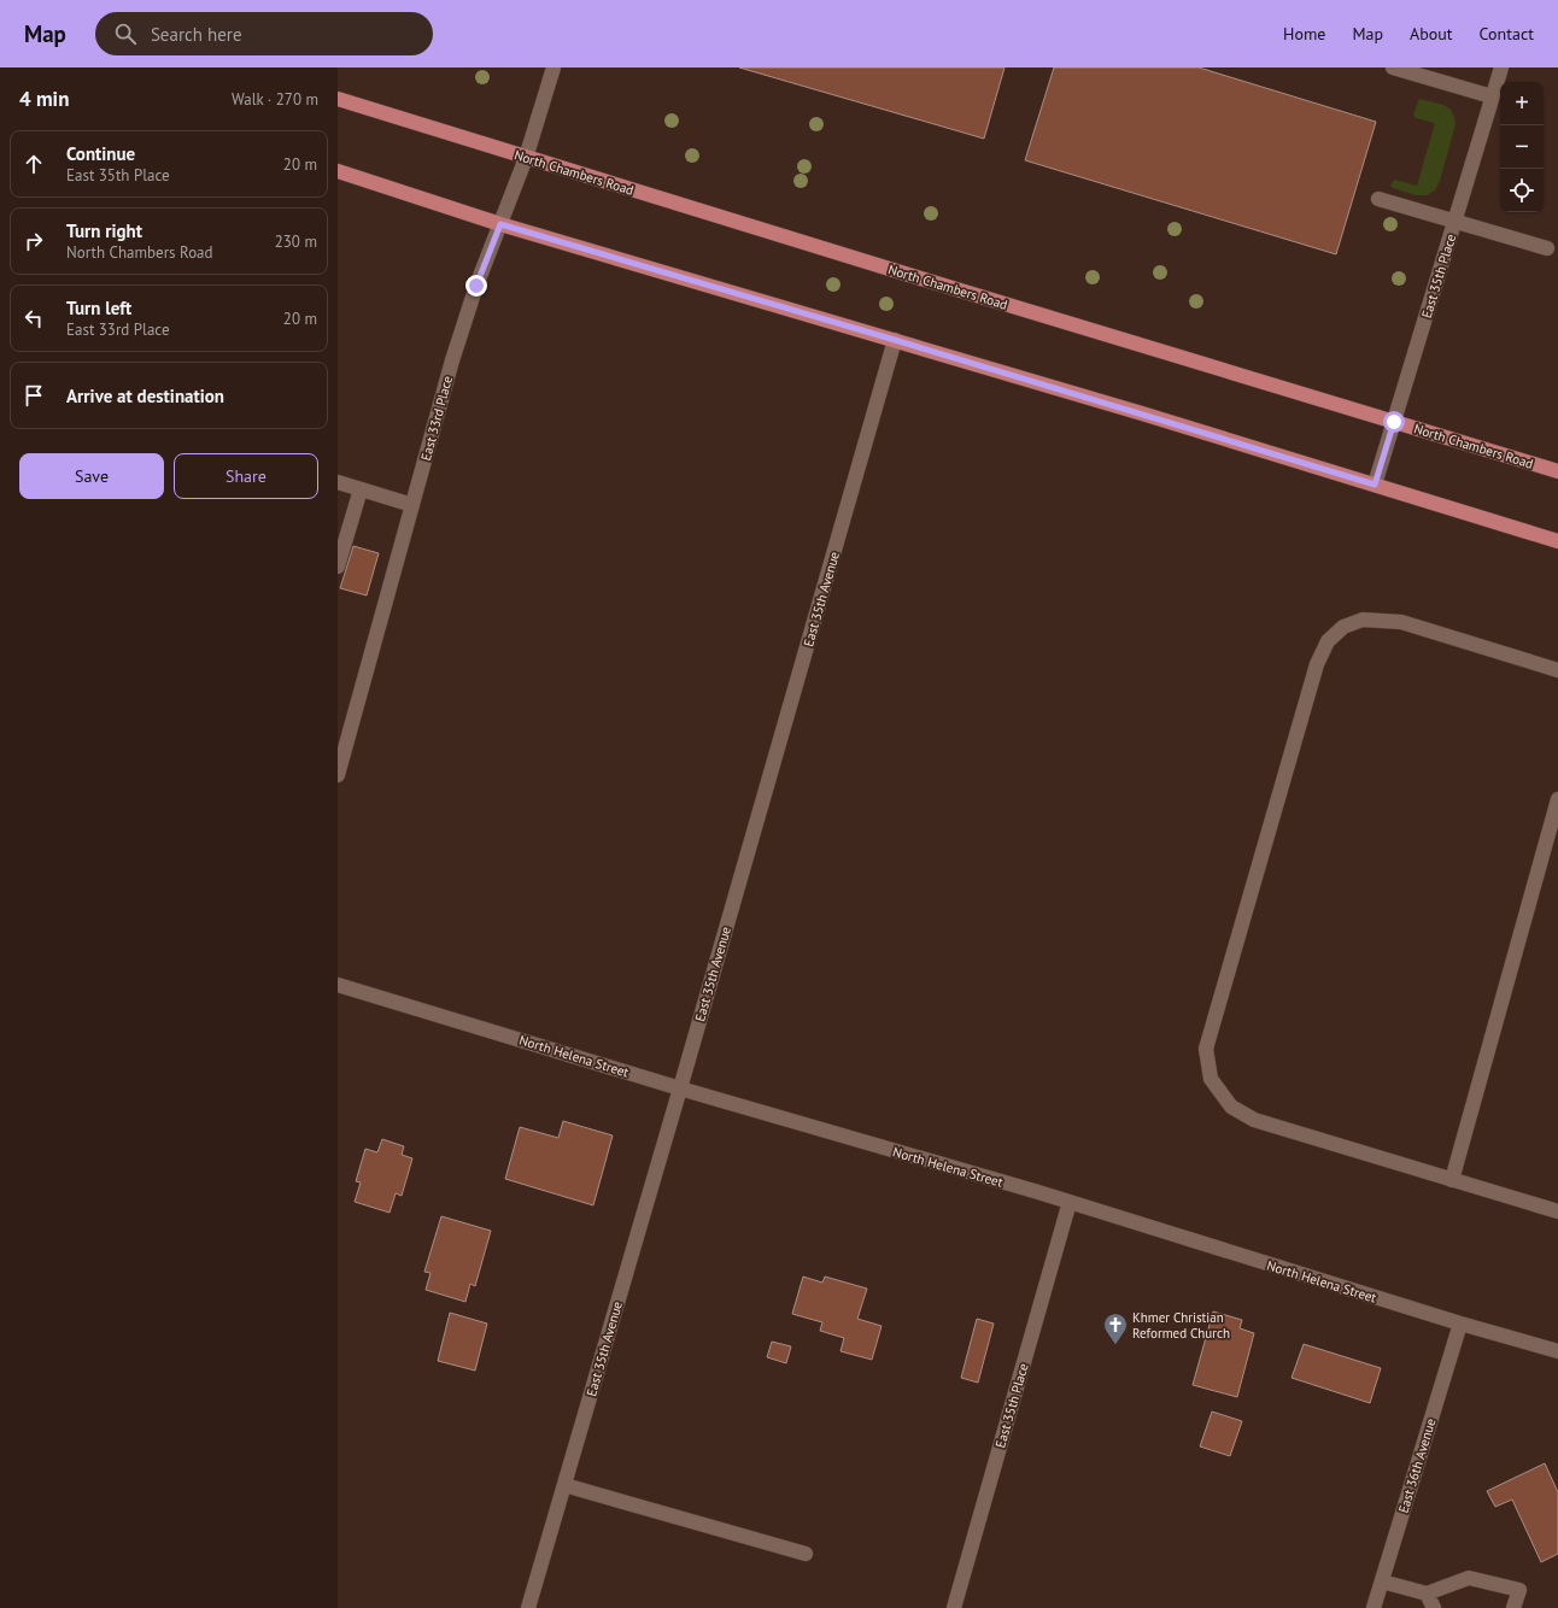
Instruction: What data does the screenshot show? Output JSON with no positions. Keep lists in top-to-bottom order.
{
  "streets": {
    "main road": ["North Chambers Road"],
    "street": [
      "East 35th Place",
      "East 33rd Place",
      "East 35th Avenue",
      "North Helena Street",
      "East 36th Avenue"
    ]
  },
  "crossings": [
    ["North Chambers Road", "East 35th Place"],
    ["North Chambers Road", "East 33rd Place"],
    ["East 35th Place", "North Helena Street"],
    ["East 35th Avenue", "North Helena Street"],
    ["North Helena Street", "East 36th Avenue"]
  ],
  "places": {
    "church": ["Khmer Christian Reformed Church"]
  },
  "page": {
    "header": "Map",
    "search": "Search here",
    "nav": [
      "Home",
      "Map",
      "About",
      "Contact"
    ],
    "heading": ["4 min", "Walk · 270 m"],
    "map_buttons": ["+", "−"],
    "list": [
      ["Continue", "East 35th Place", "20 m"],
      ["Turn right", "North Chambers Road", "230 m"],
      ["Turn left", "East 33rd Place", "20 m"],
      "Arrive at destination"
    ],
    "buttons": ["Save", "Share"]
  }
}
